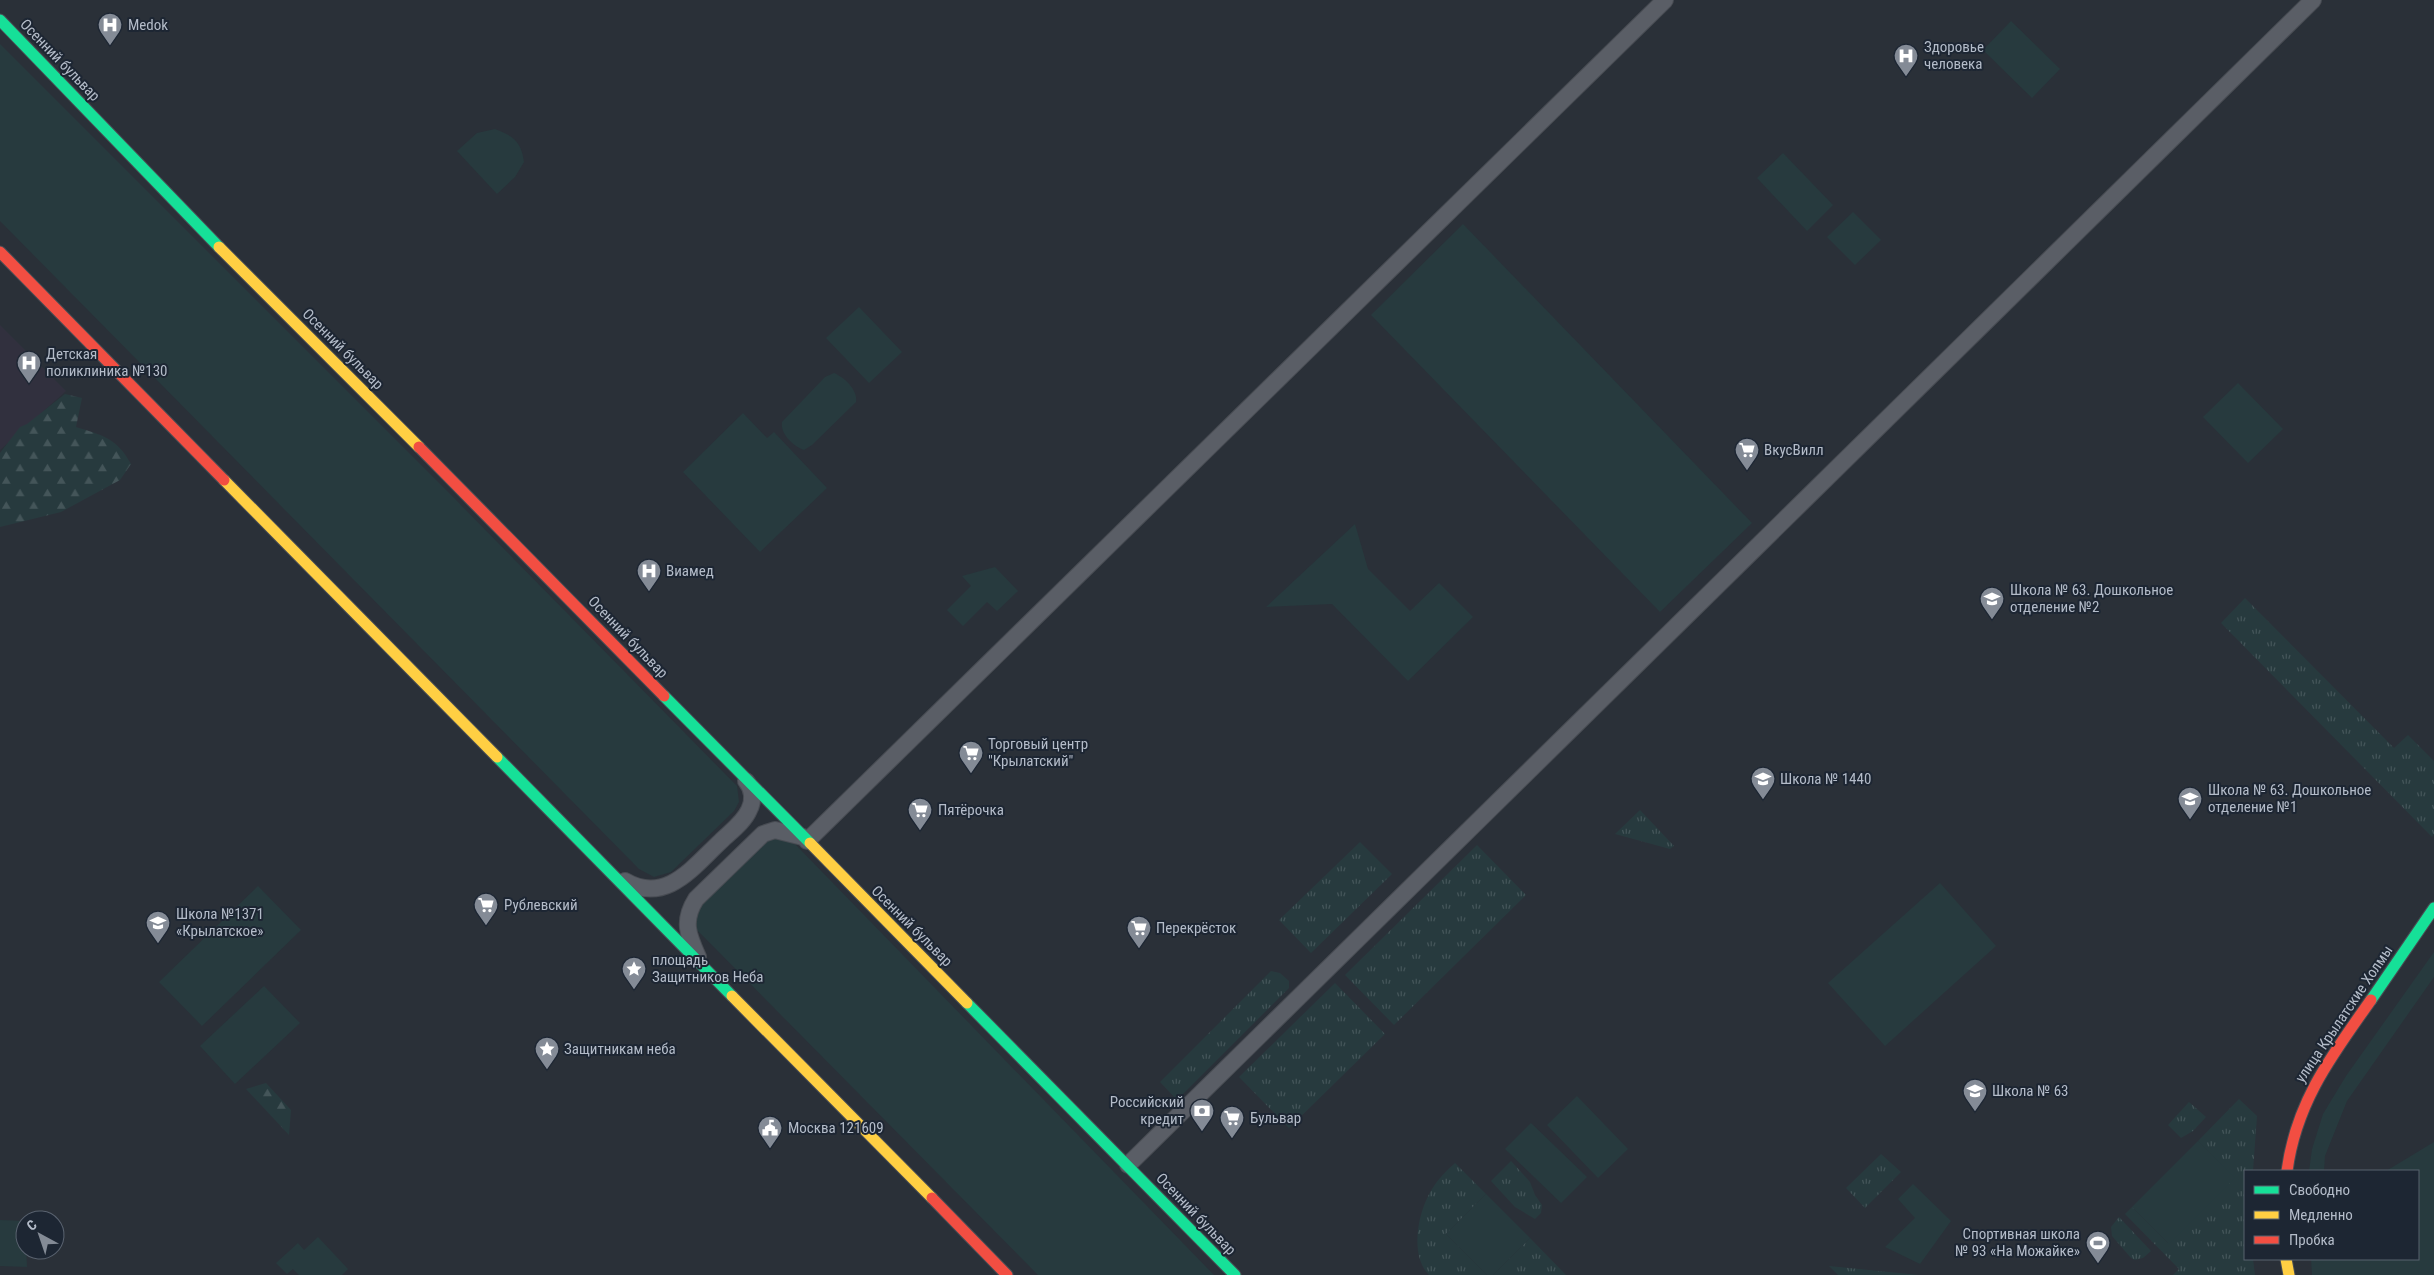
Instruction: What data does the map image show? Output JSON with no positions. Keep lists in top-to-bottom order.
{
  "streets": {
    "street": ["Осенний бульвар", "улица Крылатские Холмы"]
  },
  "places": {
    "hospital": [
      "Medok",
      "Здоровье человека",
      "Детская поликлиника №130",
      "Виамед"
    ],
    "supermarket": [
      "ВкусВилл",
      "Торговый центр \"Крылатский\"",
      "Пятёрочка",
      "Рублевский",
      "Перекрёсток",
      "Бульвар"
    ],
    "school or university": [
      "Школа № 63. Дошкольное отделение №2",
      "Школа № 1440",
      "Школа № 63. Дошкольное отделение №1",
      "Школа №1371 «Крылатское»",
      "Школа № 63"
    ],
    "place": ["площадь Защитников Неба", "Защитникам неба"],
    "bank": ["Российский кредит"],
    "public building": ["Москва 121609"],
    "sports": ["Спортивная школа № 93 «На Можайке»"]
  },
  "legend": ["Свободно", "Медленно", "Пробка"],
  "north": "top left"
}
